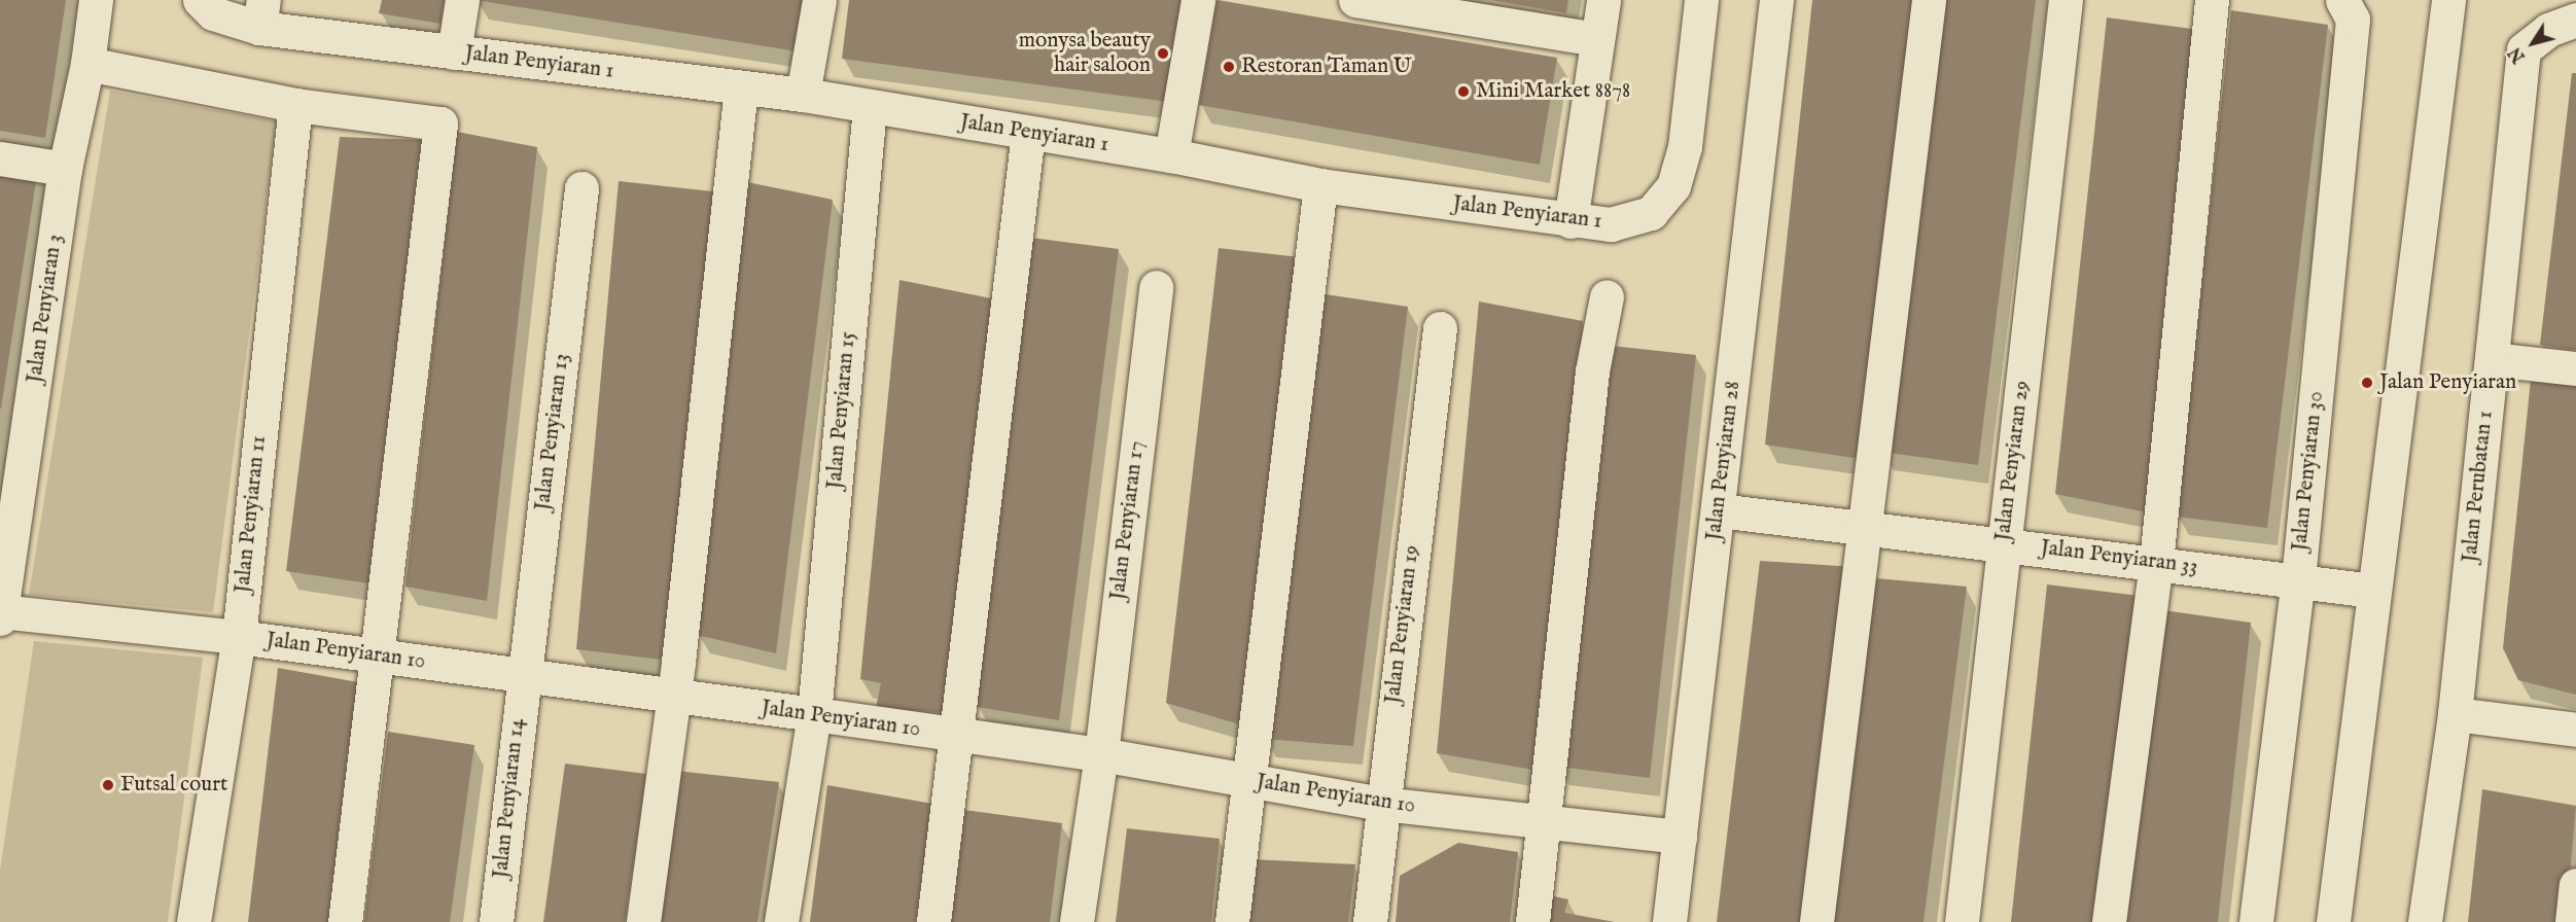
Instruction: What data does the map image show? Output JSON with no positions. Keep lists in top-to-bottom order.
{
  "streets": {
    "street": [
      "Jalan Penyiaran 1",
      "Jalan Penyiaran 3",
      "Jalan Penyiaran 15",
      "Jalan Penyiaran 13",
      "Jalan Penyiaran 28",
      "Jalan Penyiaran 29",
      "Jalan Penyiaran 30",
      "Jalan Perubatan 1",
      "Jalan Penyiaran 11",
      "Jalan Penyiaran 17",
      "Jalan Penyiaran 33",
      "Jalan Penyiaran 19",
      "Jalan Penyiaran 10",
      "Jalan Penyiaran 14"
    ]
  },
  "crossings": [
    ["Jalan Penyiaran 1", "Jalan Penyiaran 15"],
    ["Jalan Penyiaran 3", "Jalan Penyiaran 10"],
    ["Jalan Penyiaran 15", "Jalan Penyiaran 10"],
    ["Jalan Penyiaran 13", "Jalan Penyiaran 10"],
    ["Jalan Penyiaran 13", "Jalan Penyiaran 14"],
    ["Jalan Penyiaran 28", "Jalan Penyiaran 33"],
    ["Jalan Penyiaran 28", "Jalan Penyiaran 10"],
    ["Jalan Penyiaran 29", "Jalan Penyiaran 33"],
    ["Jalan Penyiaran 30", "Jalan Penyiaran 33"],
    ["Jalan Penyiaran 11", "Jalan Penyiaran 10"],
    ["Jalan Penyiaran 17", "Jalan Penyiaran 10"],
    ["Jalan Penyiaran 19", "Jalan Penyiaran 10"],
    ["Jalan Penyiaran 10", "Jalan Penyiaran 14"]
  ],
  "places": [
    "monysa beauty hair saloon",
    "Restoran Taman U",
    "Mini Market 8878",
    "Jalan Penyiaran",
    "Futsal court"
  ],
  "north": "bottom left"
}
